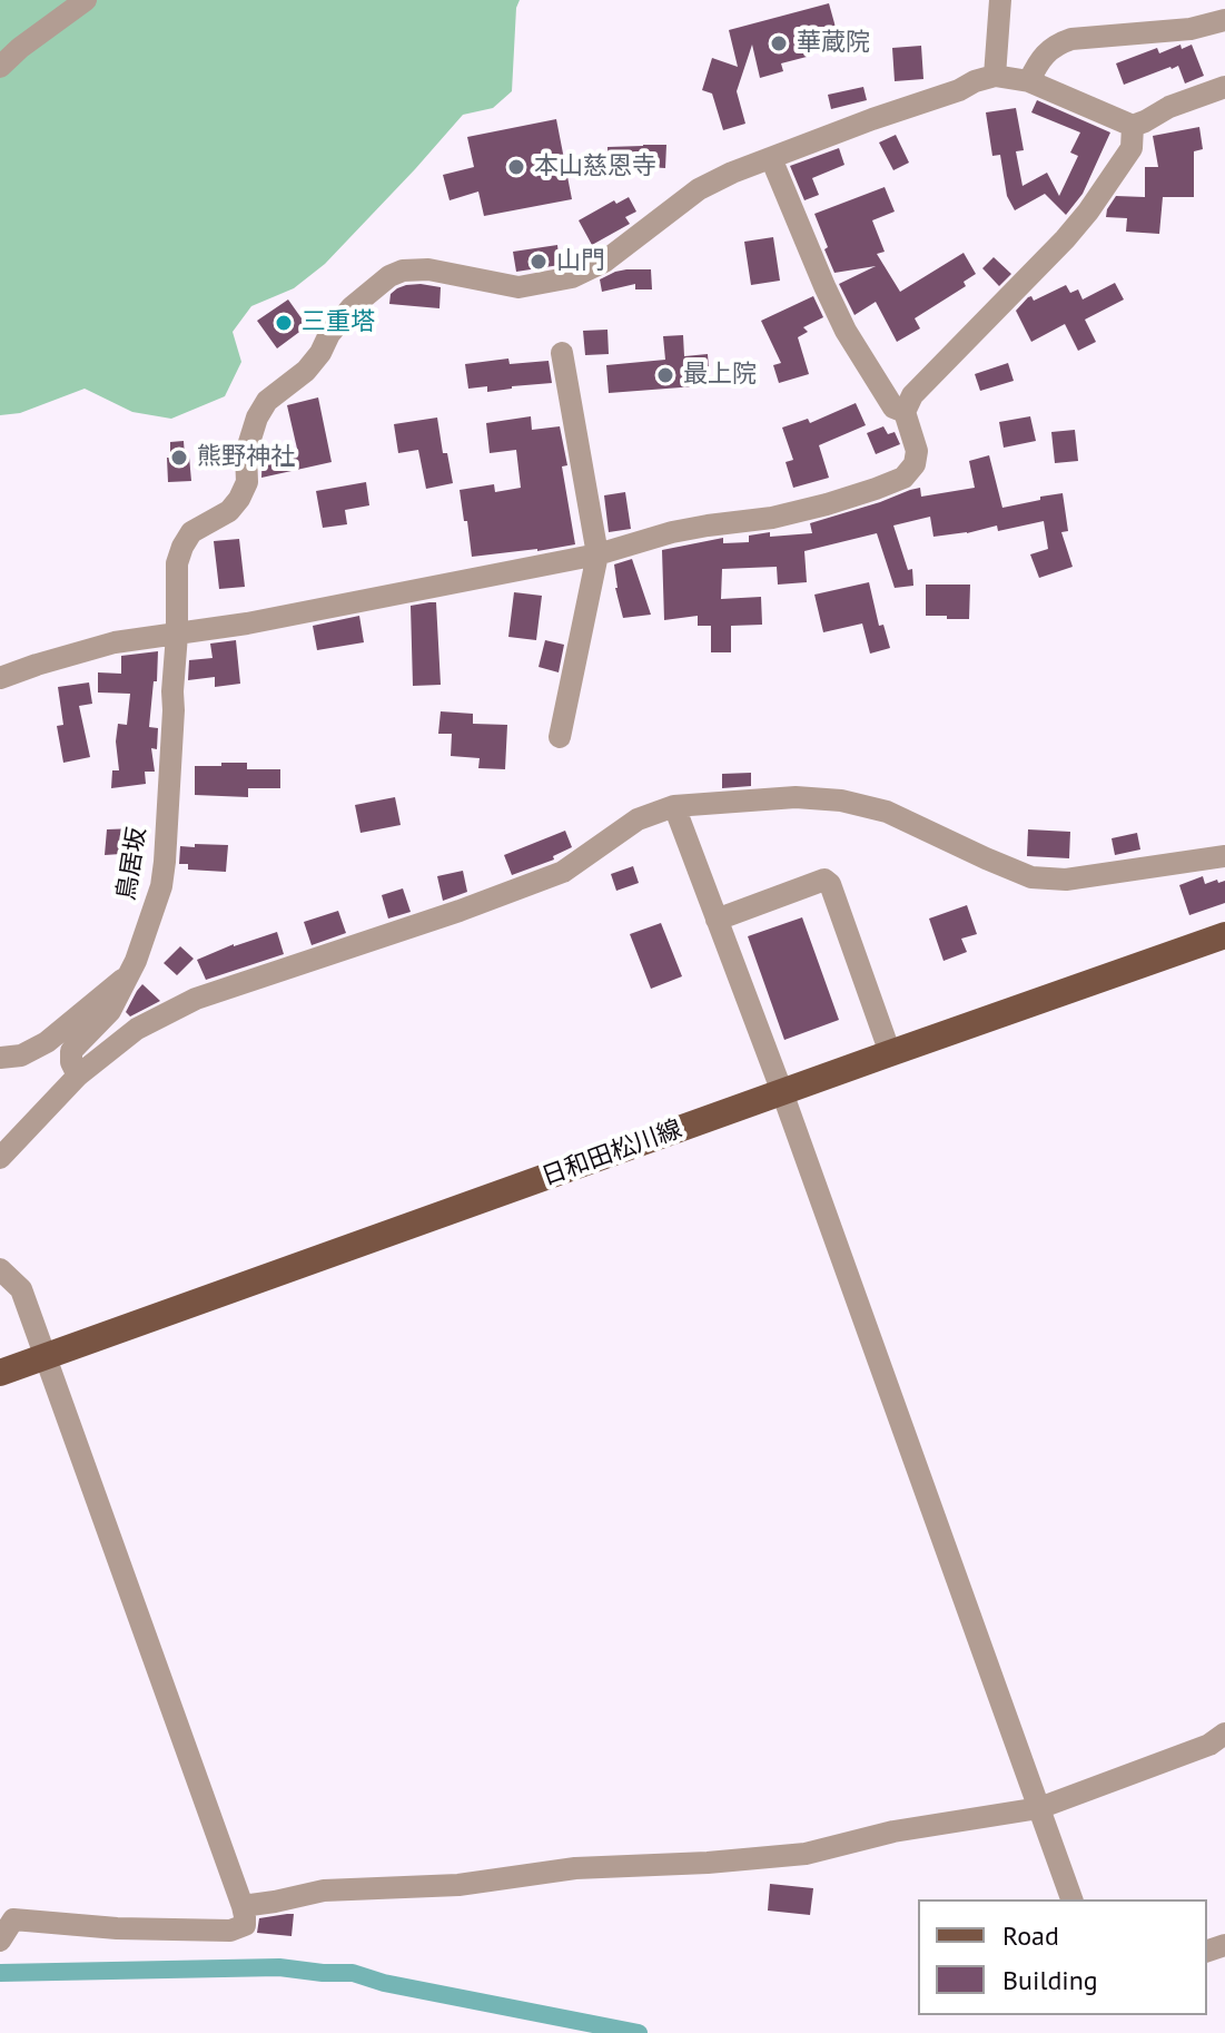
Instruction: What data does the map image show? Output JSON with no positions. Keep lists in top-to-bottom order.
{
  "streets": {
    "main road": ["日和田松川線"],
    "street": ["鳥居坂"]
  },
  "places": [
    "華蔵院",
    "本山慈恩寺",
    "山門",
    "三重塔",
    "最上院",
    "熊野神社"
  ],
  "legend": ["Road", "Building"]
}
